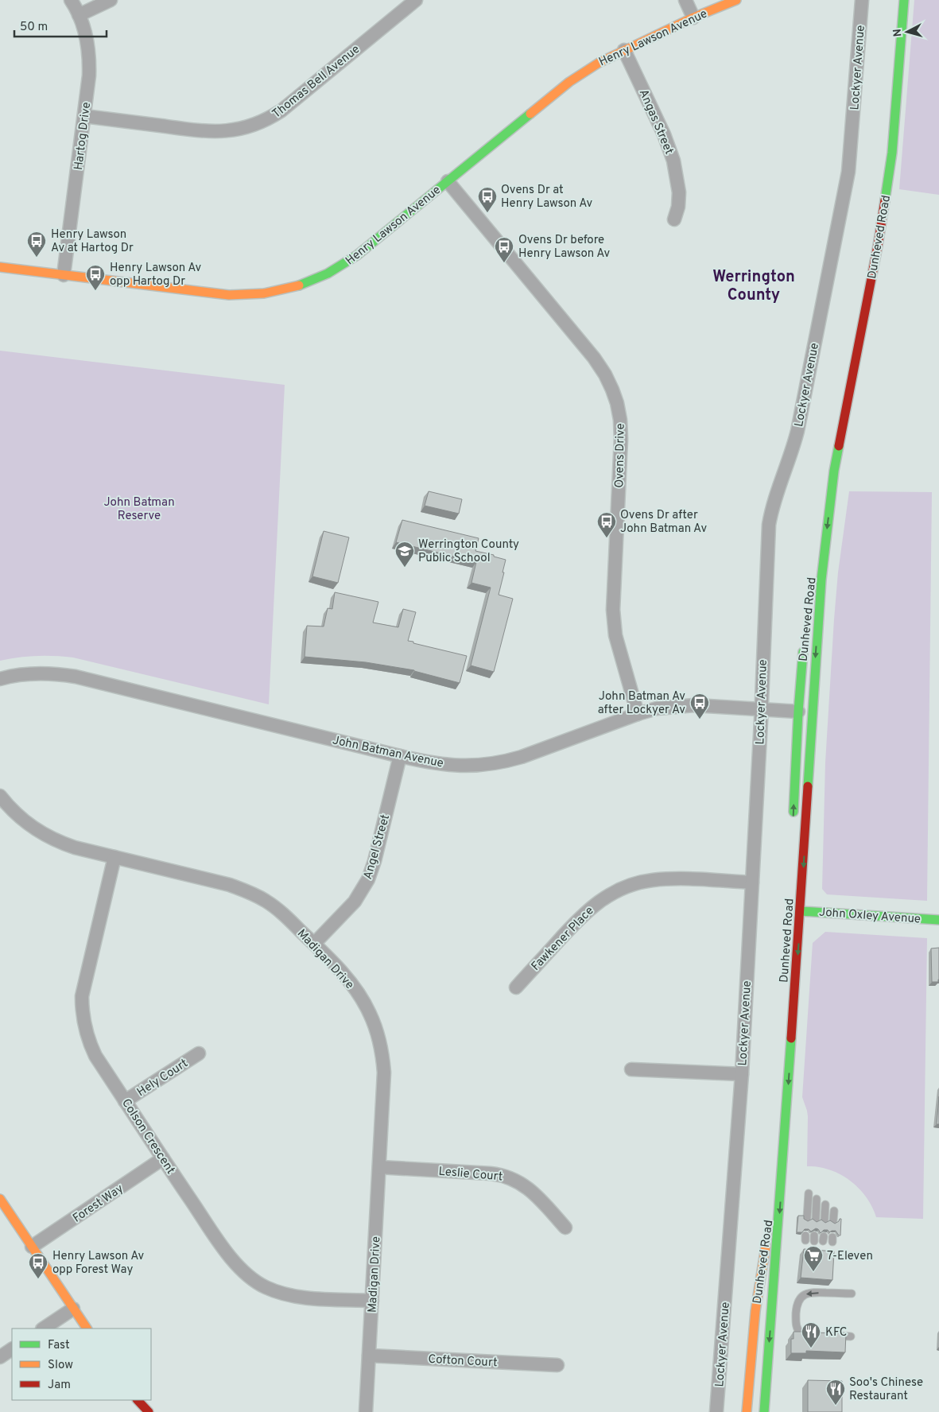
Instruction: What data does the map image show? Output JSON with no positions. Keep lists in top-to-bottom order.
{
  "streets": {
    "main road": ["Henry Lawson Avenue", "Dunheved Road", "John Oxley Avenue"],
    "street": [
      "Lockyer Avenue",
      "Thomas Bell Avenue",
      "Angas Street",
      "Hartog Drive",
      "Ovens Drive",
      "John Batman Avenue",
      "Angel Street",
      "Fawkener Place",
      "Madigan Drive",
      "Hely Court",
      "Colson Crescent",
      "Leslie Court",
      "Forest Way",
      "Cofton Court"
    ]
  },
  "crossings": [
    ["Henry Lawson Avenue", "Angas Street"],
    ["Henry Lawson Avenue", "Hartog Drive"],
    ["Henry Lawson Avenue", "Ovens Drive"],
    ["Lockyer Avenue", "John Batman Avenue"],
    ["Lockyer Avenue", "Fawkener Place"],
    ["Thomas Bell Avenue", "Hartog Drive"],
    ["Dunheved Road", "John Batman Avenue"],
    ["Dunheved Road", "John Oxley Avenue"],
    ["Ovens Drive", "John Batman Avenue"],
    ["John Batman Avenue", "Angel Street"],
    ["Angel Street", "Madigan Drive"],
    ["Madigan Drive", "Colson Crescent"],
    ["Madigan Drive", "Leslie Court"],
    ["Madigan Drive", "Cofton Court"],
    ["Hely Court", "Colson Crescent"],
    ["Colson Crescent", "Forest Way"]
  ],
  "districts": ["Werrington County"],
  "parks": ["John Batman Reserve"],
  "places": {
    "bus stop": [
      "Ovens Dr at Henry Lawson Av",
      "Henry Lawson Av at Hartog Dr",
      "Ovens Dr before Henry Lawson Av",
      "Henry Lawson Av opp Hartog Dr",
      "Ovens Dr after John Batman Av",
      "John Batman Av after Lockyer Av",
      "Henry Lawson Av opp Forest Way"
    ],
    "school or university": ["Werrington County Public School"],
    "supermarket": ["7-Eleven"],
    "restaurant": ["KFC", "Soo's Chinese Restaurant"]
  },
  "legend": ["Fast", "Slow", "Jam"],
  "scale_bar": "50 m",
  "north": "left"
}
